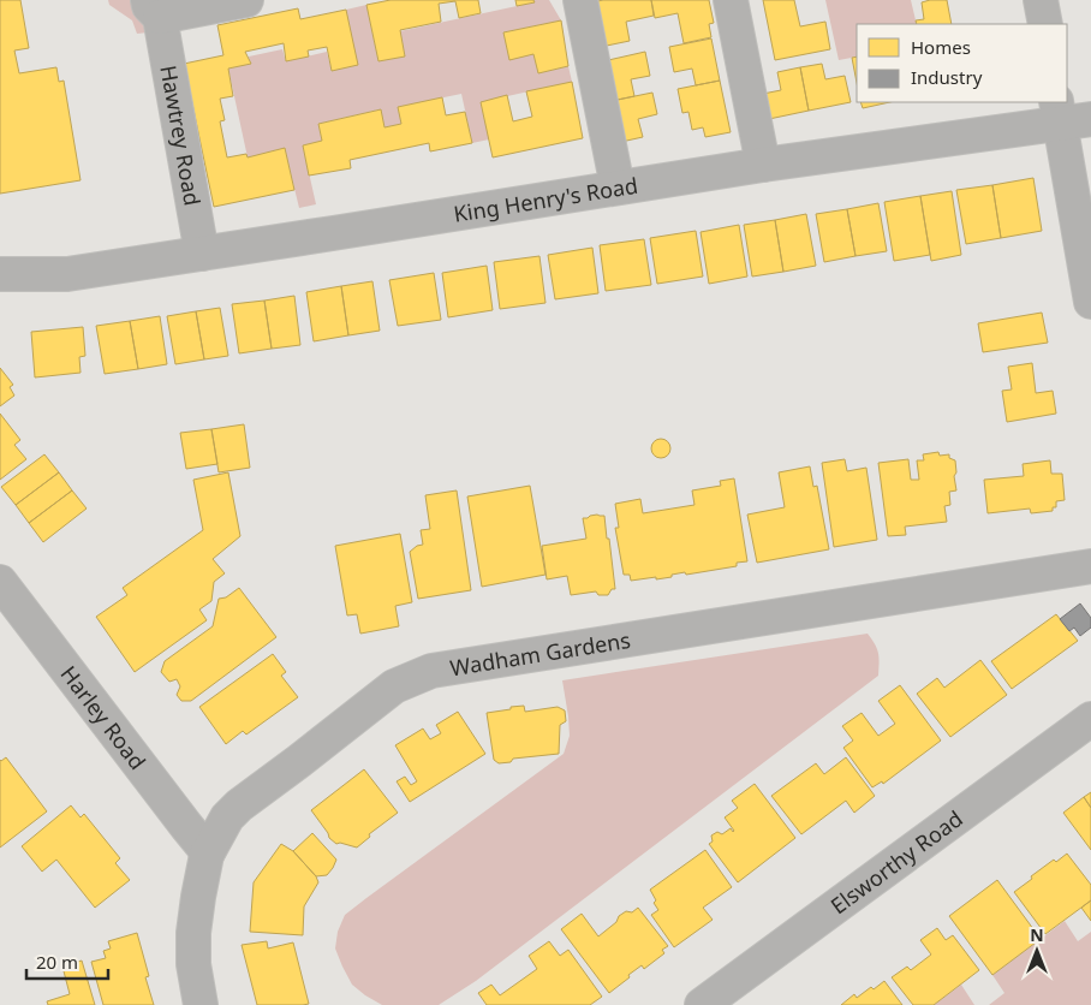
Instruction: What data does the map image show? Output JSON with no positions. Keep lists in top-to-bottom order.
{
  "streets": {
    "street": [
      "Hawtrey Road",
      "King Henry's Road",
      "Wadham Gardens",
      "Harley Road",
      "Elsworthy Road"
    ]
  },
  "crossings": [
    ["Hawtrey Road", "King Henry's Road"],
    ["Wadham Gardens", "Harley Road"]
  ],
  "legend": ["Homes", "Industry"],
  "scale_bar": "20 m",
  "north": "top"
}
